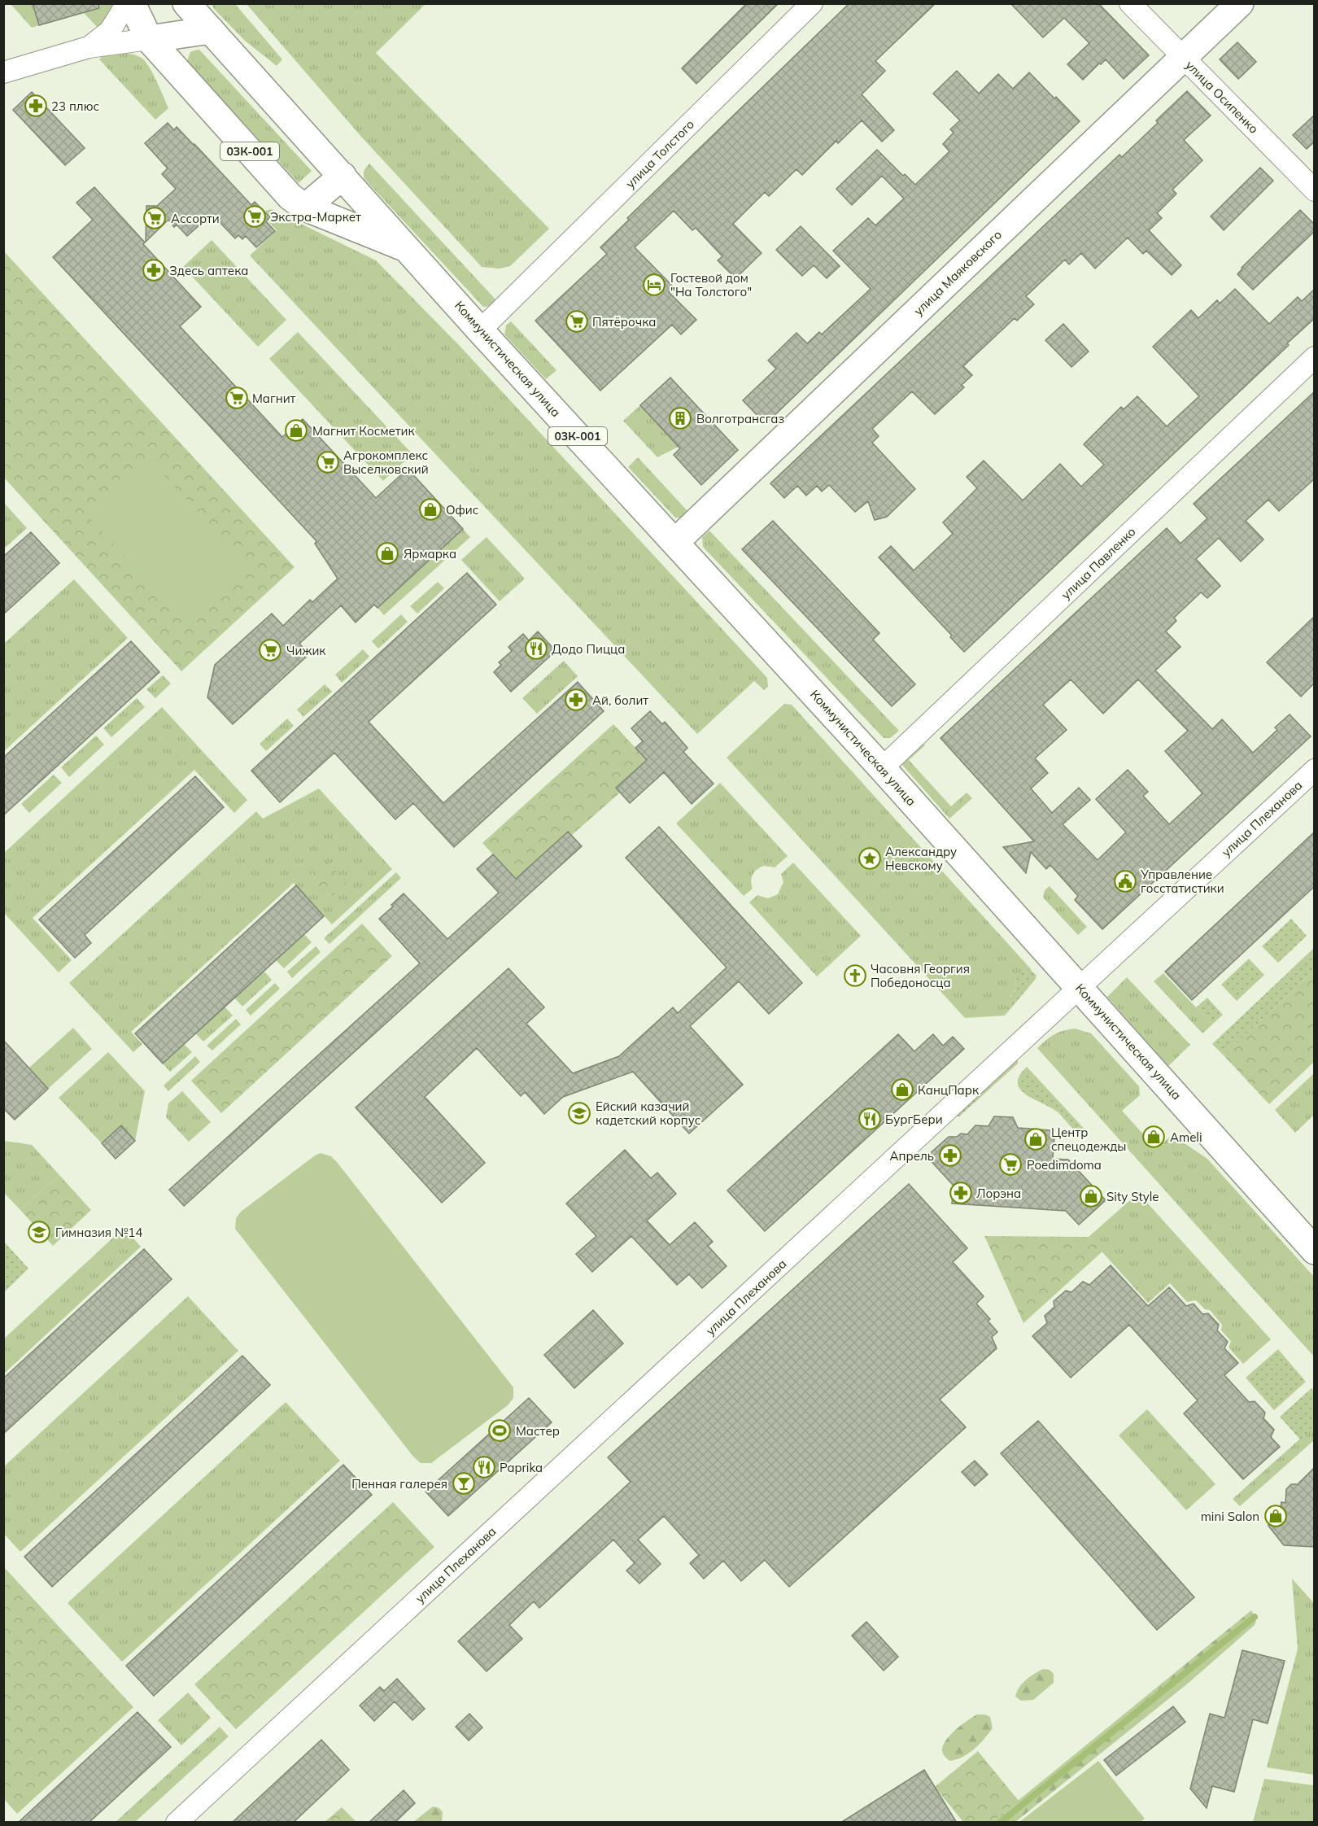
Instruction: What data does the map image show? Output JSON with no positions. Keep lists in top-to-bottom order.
{
  "streets": {
    "main road": ["03К-001", "улица Маяковского", "Коммунистическая улица"],
    "street": [
      "улица Осипенко",
      "улица Толстого",
      "улица Павленко",
      "улица Плеханова"
    ]
  },
  "crossings": [
    ["улица Осипенко", "улица Маяковского"],
    ["улица Толстого", "Коммунистическая улица"],
    ["улица Маяковского", "Коммунистическая улица"],
    ["Коммунистическая улица", "улица Павленко"],
    ["Коммунистическая улица", "улица Плеханова"]
  ],
  "places": {
    "pharmacy": [
      "23 плюс",
      "Здесь аптека",
      "Ай, болит",
      "Апрель",
      "Лорэна"
    ],
    "supermarket": [
      "Экстра-Маркет",
      "Ассорти",
      "Пятёрочка",
      "Магнит",
      "Агрокомплекс Выселковский",
      "Чижик",
      "Poedimdoma"
    ],
    "hotel": ["Гостевой дом \"На Толстого\""],
    "building": ["Волготрансгаз"],
    "shop": [
      "Магнит Косметик",
      "Офис",
      "Ярмарка",
      "КанцПарк",
      "Ameli",
      "Центр спецодежды",
      "Sity Style",
      "mini Salon"
    ],
    "restaurant": ["Додо Пицца", "БургБери", "Paprika"],
    "place": ["Александру Невскому"],
    "public building": ["Управление госстатистики"],
    "church": ["Часовня Георгия Победоносца"],
    "school or university": ["Ейский казачий кадетский корпус", "Гимназия №14"],
    "sports": ["Мастер"],
    "bar": ["Пенная галерея"]
  }
}
